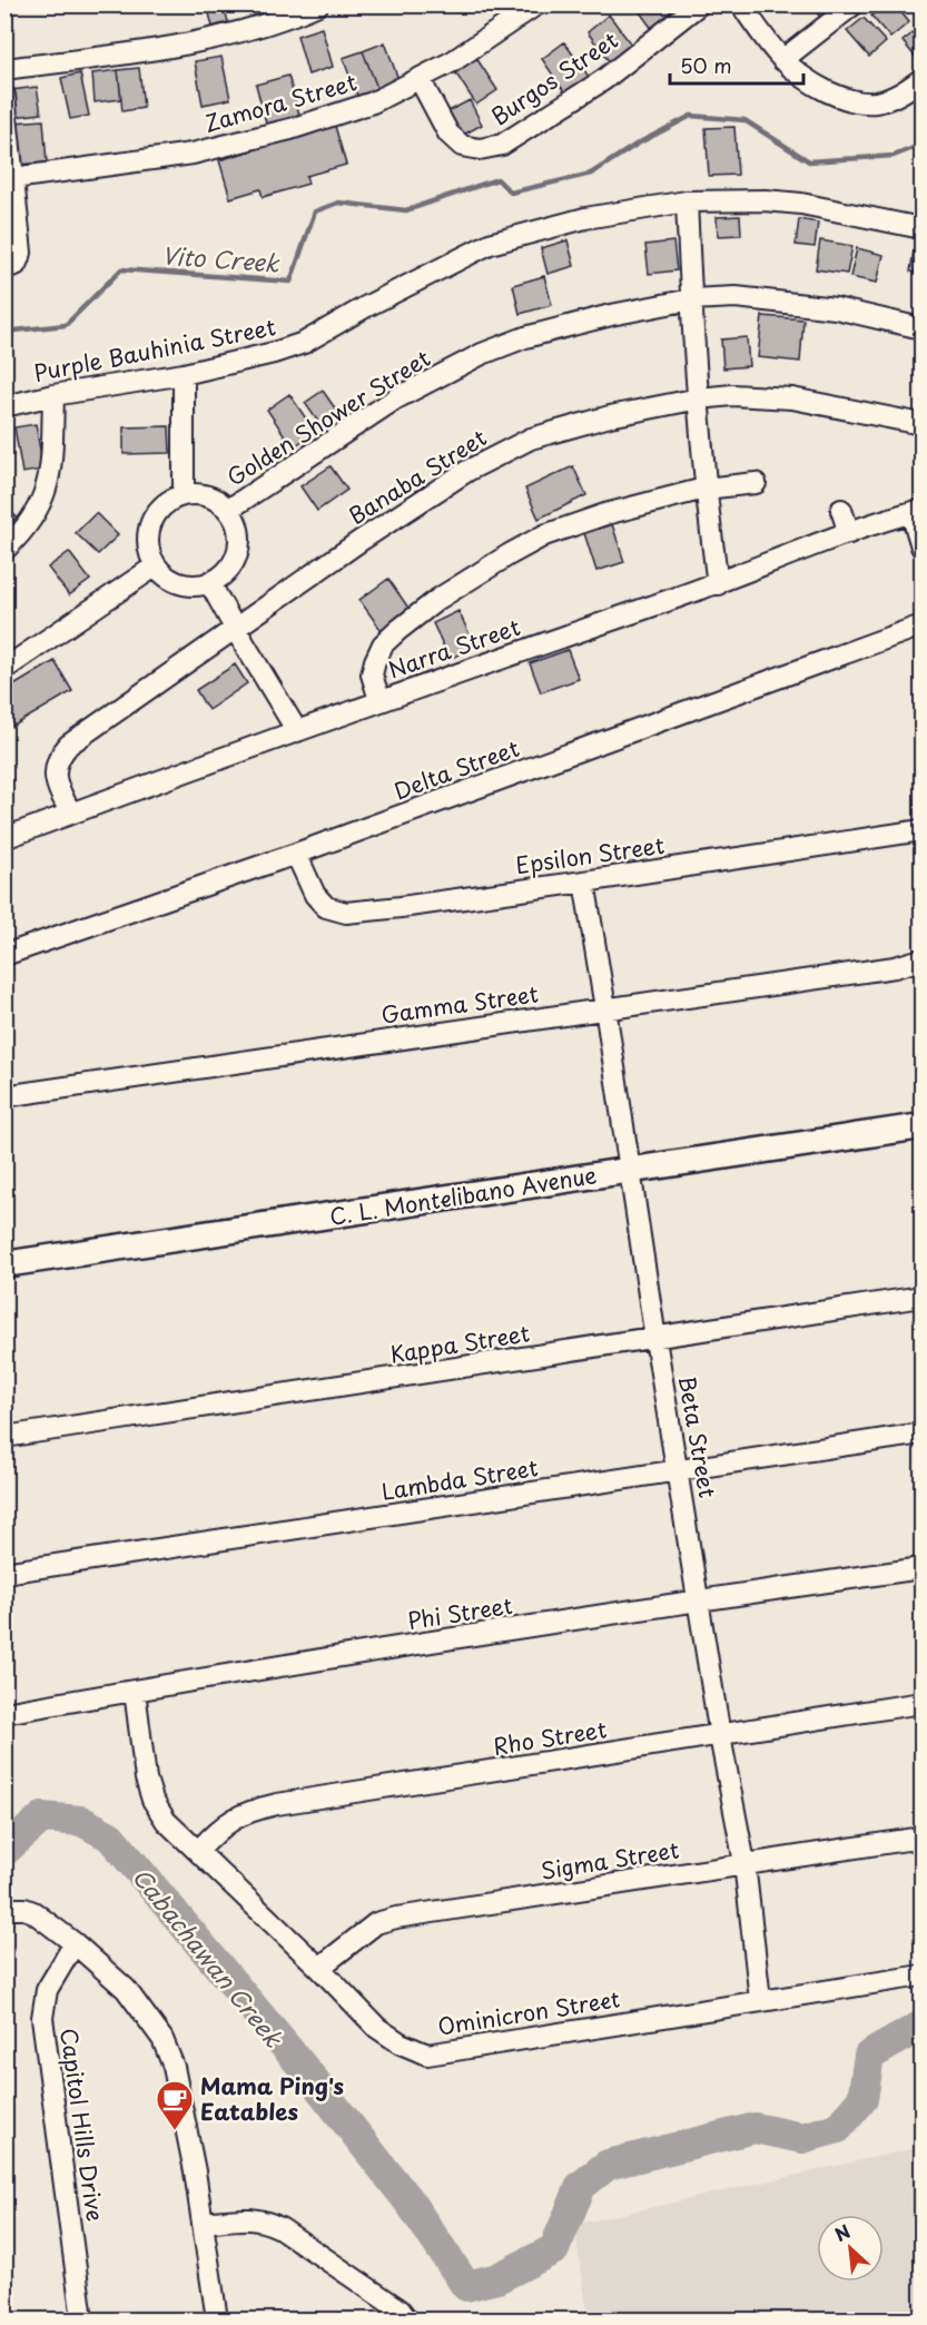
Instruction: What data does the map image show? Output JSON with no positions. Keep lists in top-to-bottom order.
{
  "streets": {
    "street": [
      "Burgos Street",
      "Zamora Street",
      "Purple Bauhinia Street",
      "Golden Shower Street",
      "Banaba Street",
      "Narra Street",
      "Delta Street",
      "Epsilon Street",
      "Gamma Street",
      "C. L. Montelibano Avenue",
      "Kappa Street",
      "Beta Street",
      "Lambda Street",
      "Phi Street",
      "Rho Street",
      "Sigma Street",
      "Ominicron Street",
      "Capitol Hills Drive"
    ]
  },
  "crossings": [
    ["Burgos Street", "Zamora Street"],
    ["Banaba Street", "Narra Street"],
    ["Delta Street", "Epsilon Street"],
    ["Epsilon Street", "Beta Street"],
    ["Gamma Street", "Beta Street"],
    ["C. L. Montelibano Avenue", "Beta Street"],
    ["Kappa Street", "Beta Street"],
    ["Beta Street", "Lambda Street"],
    ["Beta Street", "Phi Street"],
    ["Beta Street", "Rho Street"],
    ["Beta Street", "Sigma Street"],
    ["Beta Street", "Ominicron Street"],
    ["Phi Street", "Ominicron Street"],
    ["Rho Street", "Ominicron Street"],
    ["Sigma Street", "Ominicron Street"]
  ],
  "water": ["Vito Creek", "Cabachawan Creek"],
  "places": {
    "cafe": ["Mama Ping's Eatables"]
  },
  "scale_bar": "50 m",
  "north": "top left"
}
